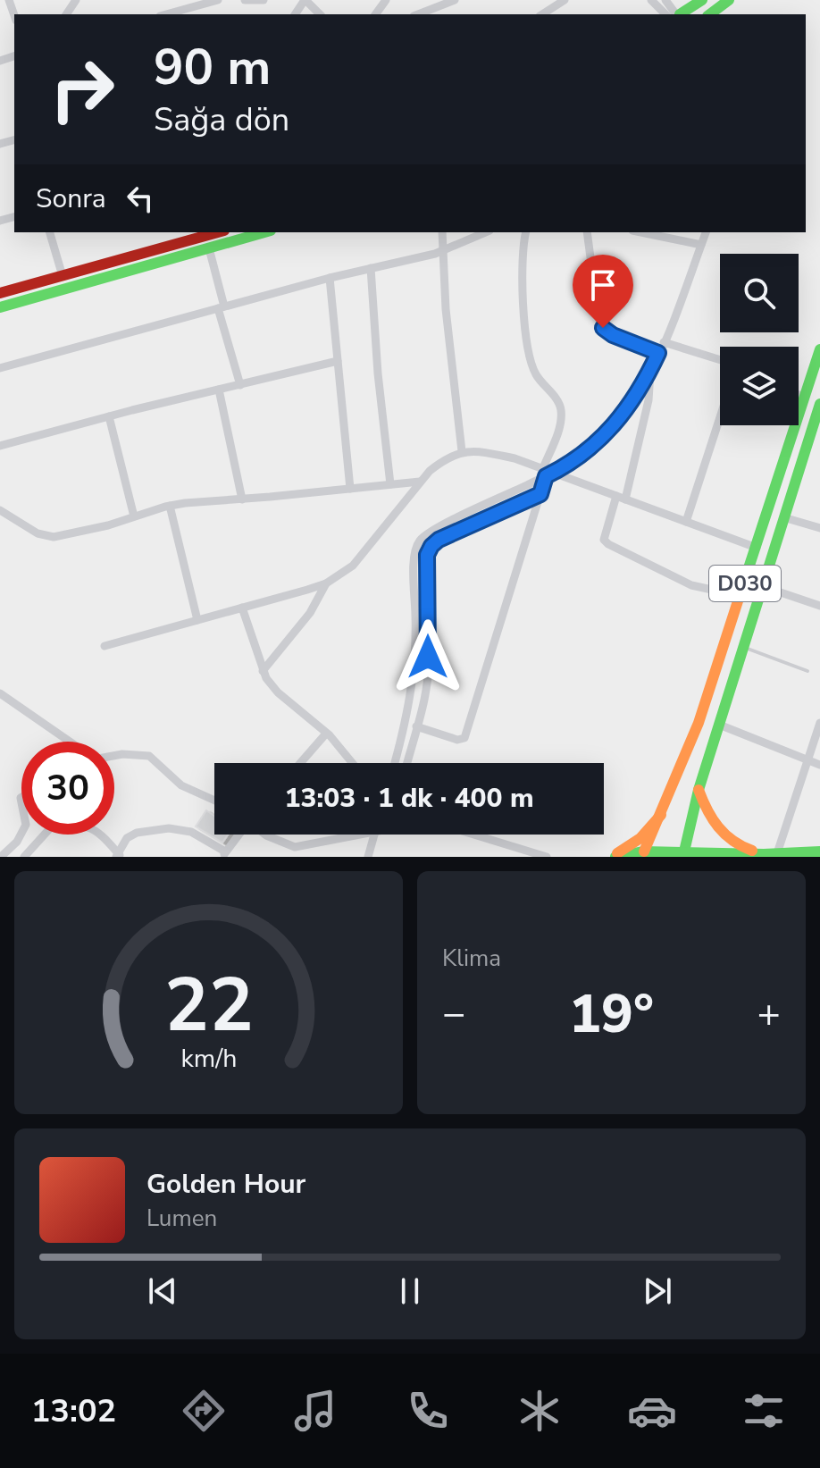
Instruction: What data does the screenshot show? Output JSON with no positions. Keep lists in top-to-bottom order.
{
  "streets": {
    "main road": ["D030"]
  },
  "page": {
    "turn": ["90 m", "Sağa dön"],
    "then": "Sonra",
    "limit": "30",
    "trip": "13:03 · 1 dk · 400 m",
    "tile": "Klima",
    "heat": ["−", "19°", "+"],
    "song": ["Golden Hour", "Lumen"],
    "tabs": "13:02",
    "gauge": ["22", "km/h"]
  }
}
